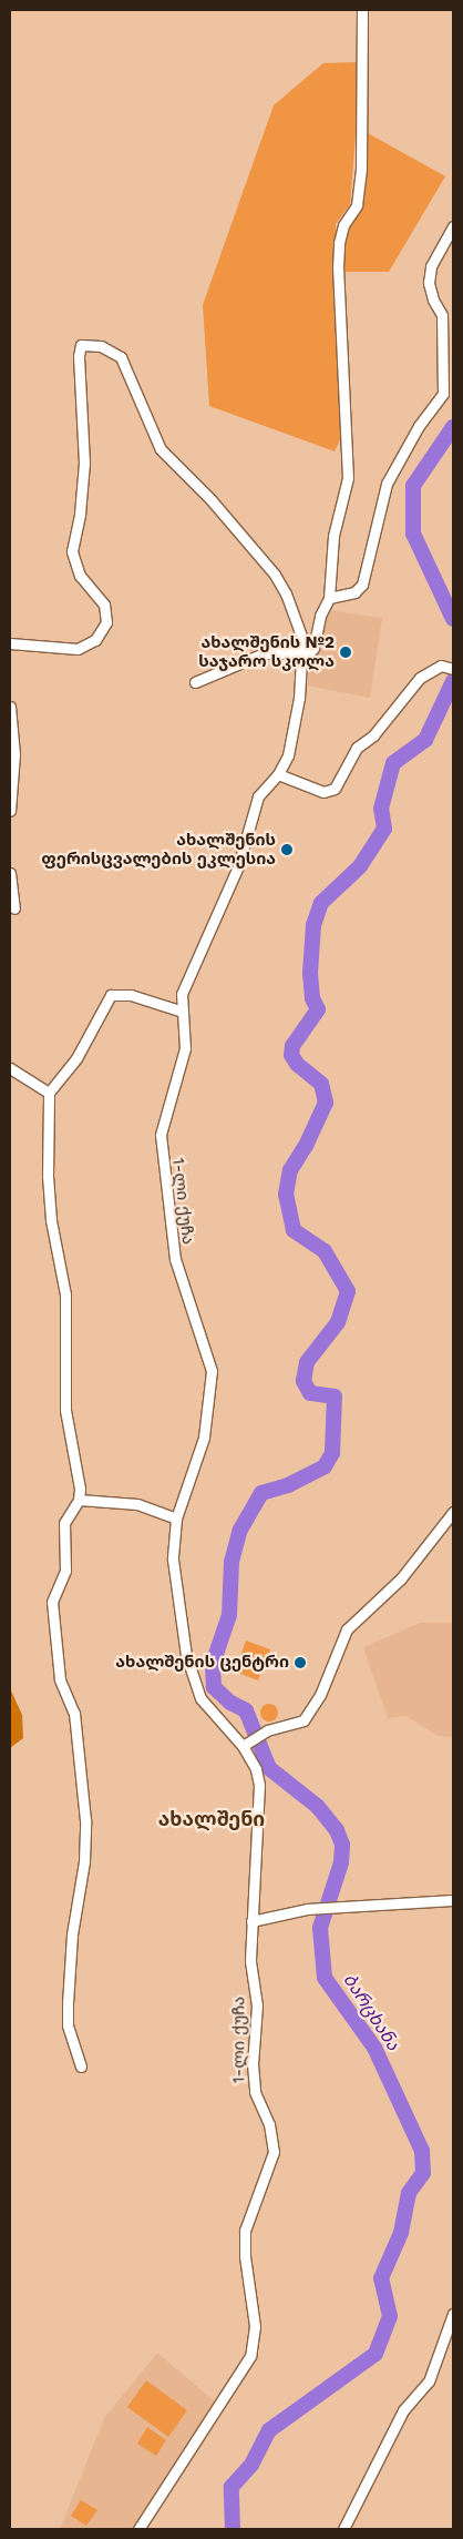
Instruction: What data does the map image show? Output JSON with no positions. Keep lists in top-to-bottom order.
{
  "streets": {
    "street": ["1-ლი ქუჩა"]
  },
  "districts": ["ახალშენი"],
  "water": ["ბარცხანა"],
  "places": ["ახალშენის №2 საჯარო სკოლა", "ახალშენის ფერისცვალების ეკლესია", "ახალშენის ცენტრი"]
}
